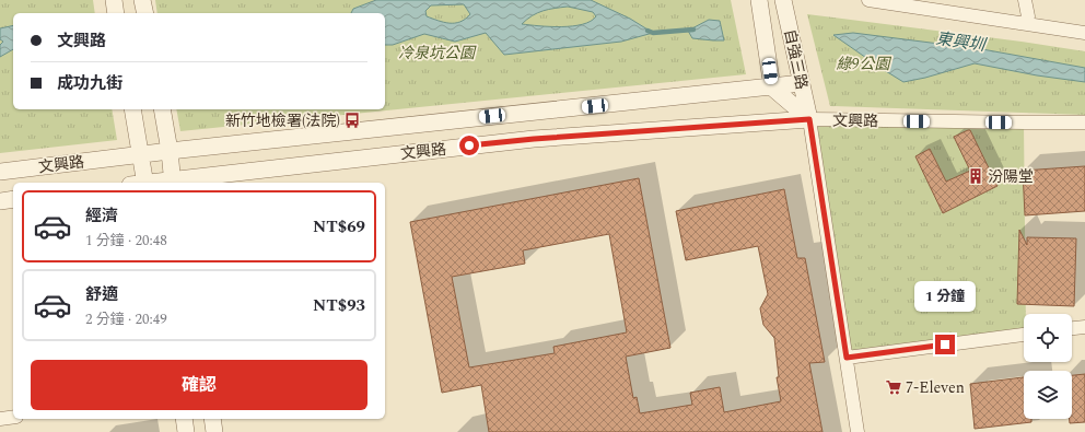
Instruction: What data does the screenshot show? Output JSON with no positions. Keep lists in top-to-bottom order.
{
  "streets": {
    "street": ["自強三路", "文興路"]
  },
  "crossings": [
    ["自強三路", "文興路"]
  ],
  "water": ["東興圳"],
  "parks": ["冷泉坑公園", "綠9公園"],
  "places": {
    "bus stop": ["新竹地檢署(法院)"],
    "building": ["汾陽堂"],
    "supermarket": ["7-Eleven"]
  },
  "page": {
    "banner": ["文興路", "成功九街"],
    "list": [
      {
        "name": "經濟",
        "note": "1 分鐘 · 20:48",
        "value": "NT$69"
      },
      {
        "name": "舒適",
        "note": "2 分鐘 · 20:49",
        "value": "NT$93"
      }
    ],
    "bubble": "1 分鐘",
    "buttons": "確認"
  }
}
